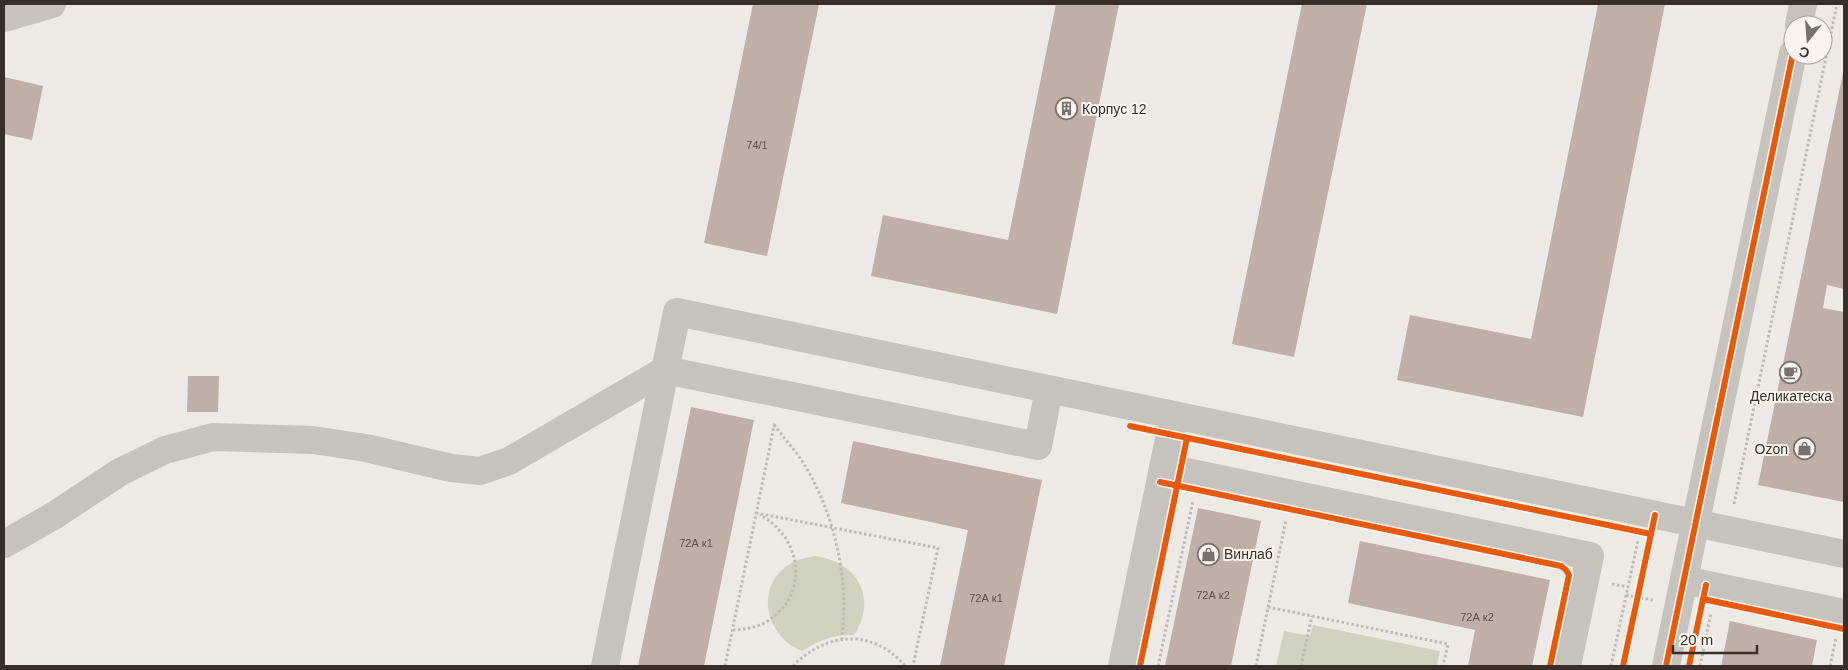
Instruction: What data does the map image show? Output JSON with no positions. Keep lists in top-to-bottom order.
{
  "places": {
    "building": ["Корпус 12"],
    "cafe": ["Деликатеска"],
    "shop": ["Ozon", "Винлаб"]
  },
  "house_numbers": [
    "74/1",
    "72А к1",
    "72А к2",
    "72А к1",
    "72А к2"
  ],
  "scale_bar": "20 m",
  "north": "bottom"
}
